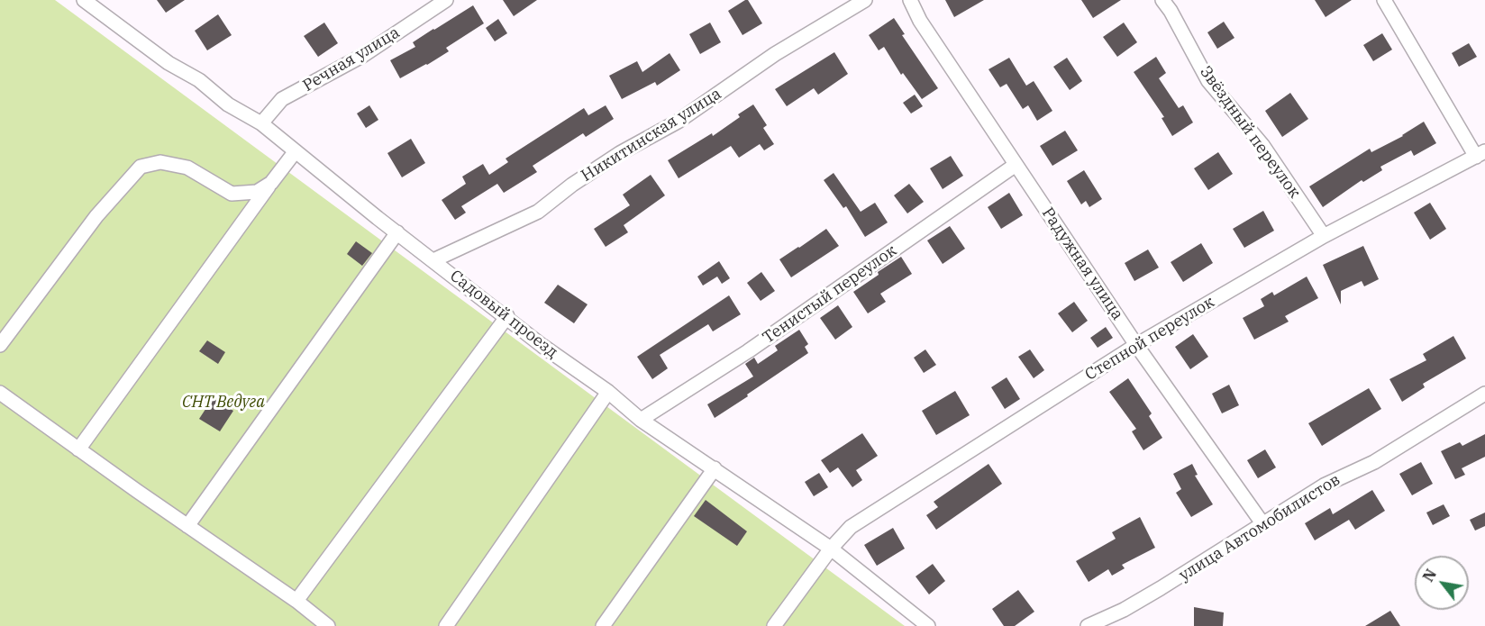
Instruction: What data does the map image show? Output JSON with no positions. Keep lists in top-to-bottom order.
{
  "streets": {
    "street": [
      "Речная улица",
      "Звёздный переулок",
      "Никитинская улица",
      "Радужная улица",
      "Тенистый переулок",
      "Садовый проезд",
      "Степной переулок",
      "улица Автомобилистов"
    ]
  },
  "crossings": [
    ["Речная улица", "Садовый проезд"],
    ["Звёздный переулок", "Степной переулок"],
    ["Никитинская улица", "Садовый проезд"],
    ["Радужная улица", "Тенистый переулок"],
    ["Радужная улица", "Степной переулок"],
    ["Радужная улица", "улица Автомобилистов"],
    ["Тенистый переулок", "Садовый проезд"],
    ["Садовый проезд", "Степной переулок"]
  ],
  "parks": ["СНТ Ведуга"],
  "north": "top left"
}
